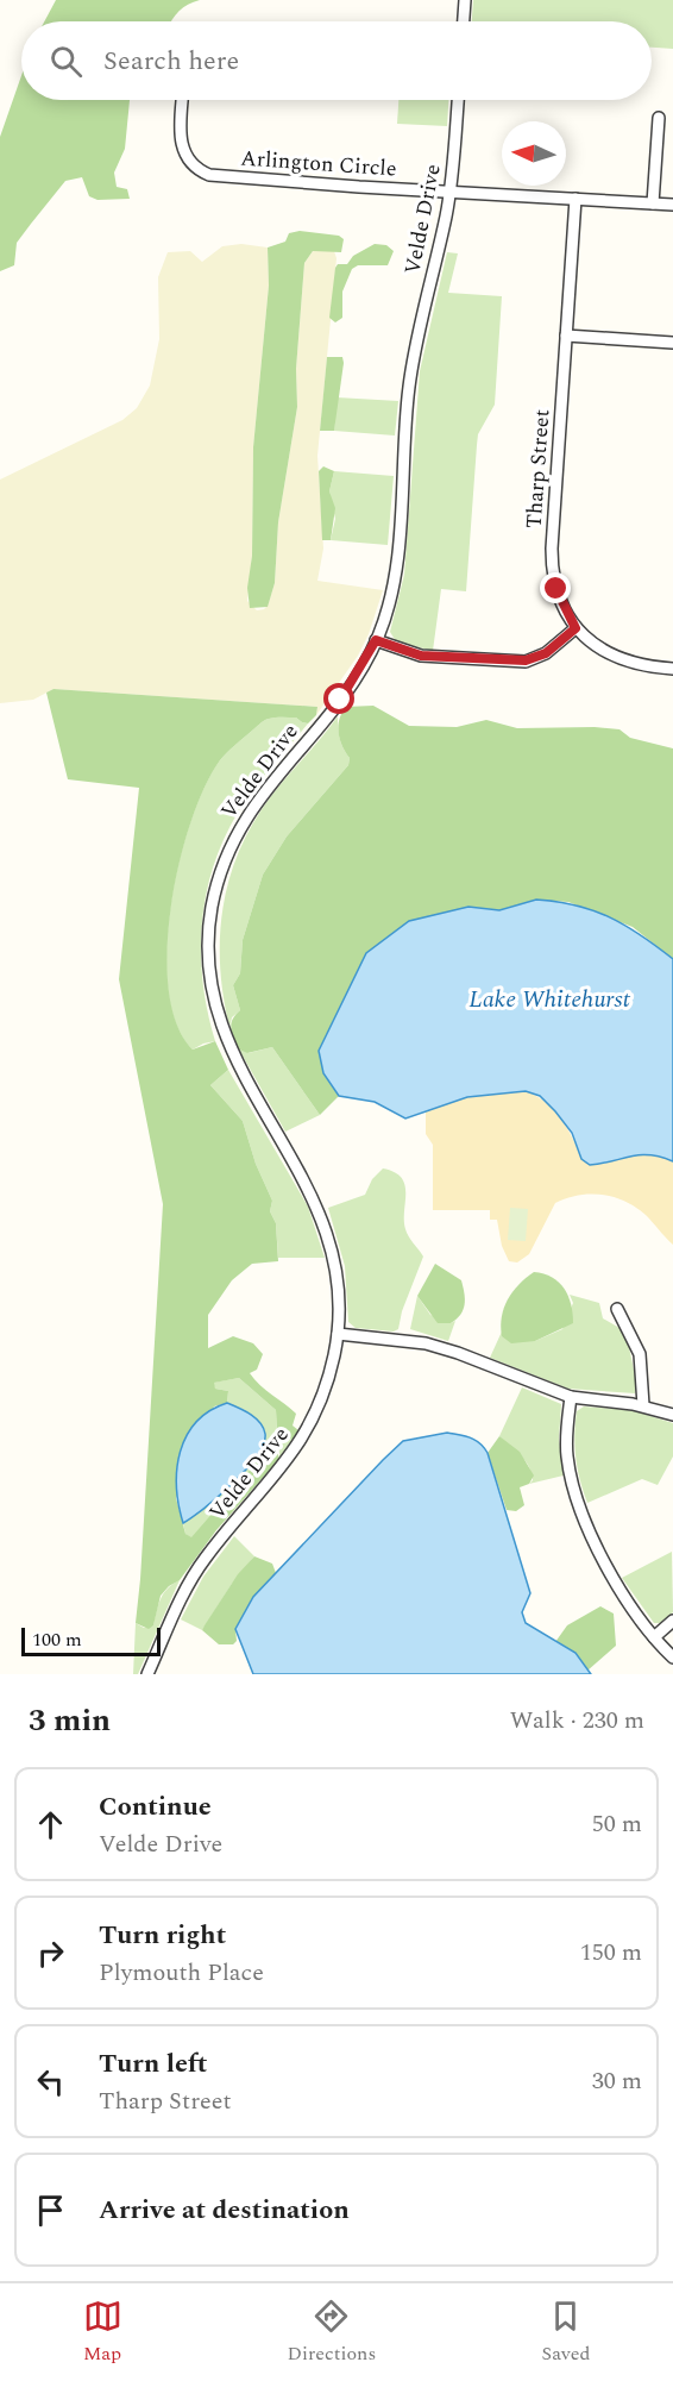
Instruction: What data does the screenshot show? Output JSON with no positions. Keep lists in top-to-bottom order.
{
  "streets": {
    "street": ["Arlington Circle", "Velde Drive", "Tharp Street"]
  },
  "crossings": [
    ["Arlington Circle", "Velde Drive"],
    ["Arlington Circle", "Tharp Street"]
  ],
  "water": ["Lake Whitehurst"],
  "scale_bar": "100 m",
  "north": "left",
  "page": {
    "search": "Search here",
    "scale": "100 m",
    "heading": ["3 min", "Walk · 230 m"],
    "list": [
      ["Continue", "Velde Drive", "50 m"],
      ["Turn right", "Plymouth Place", "150 m"],
      ["Turn left", "Tharp Street", "30 m"],
      "Arrive at destination"
    ],
    "nav": ["Map", "Directions", "Saved"]
  }
}
